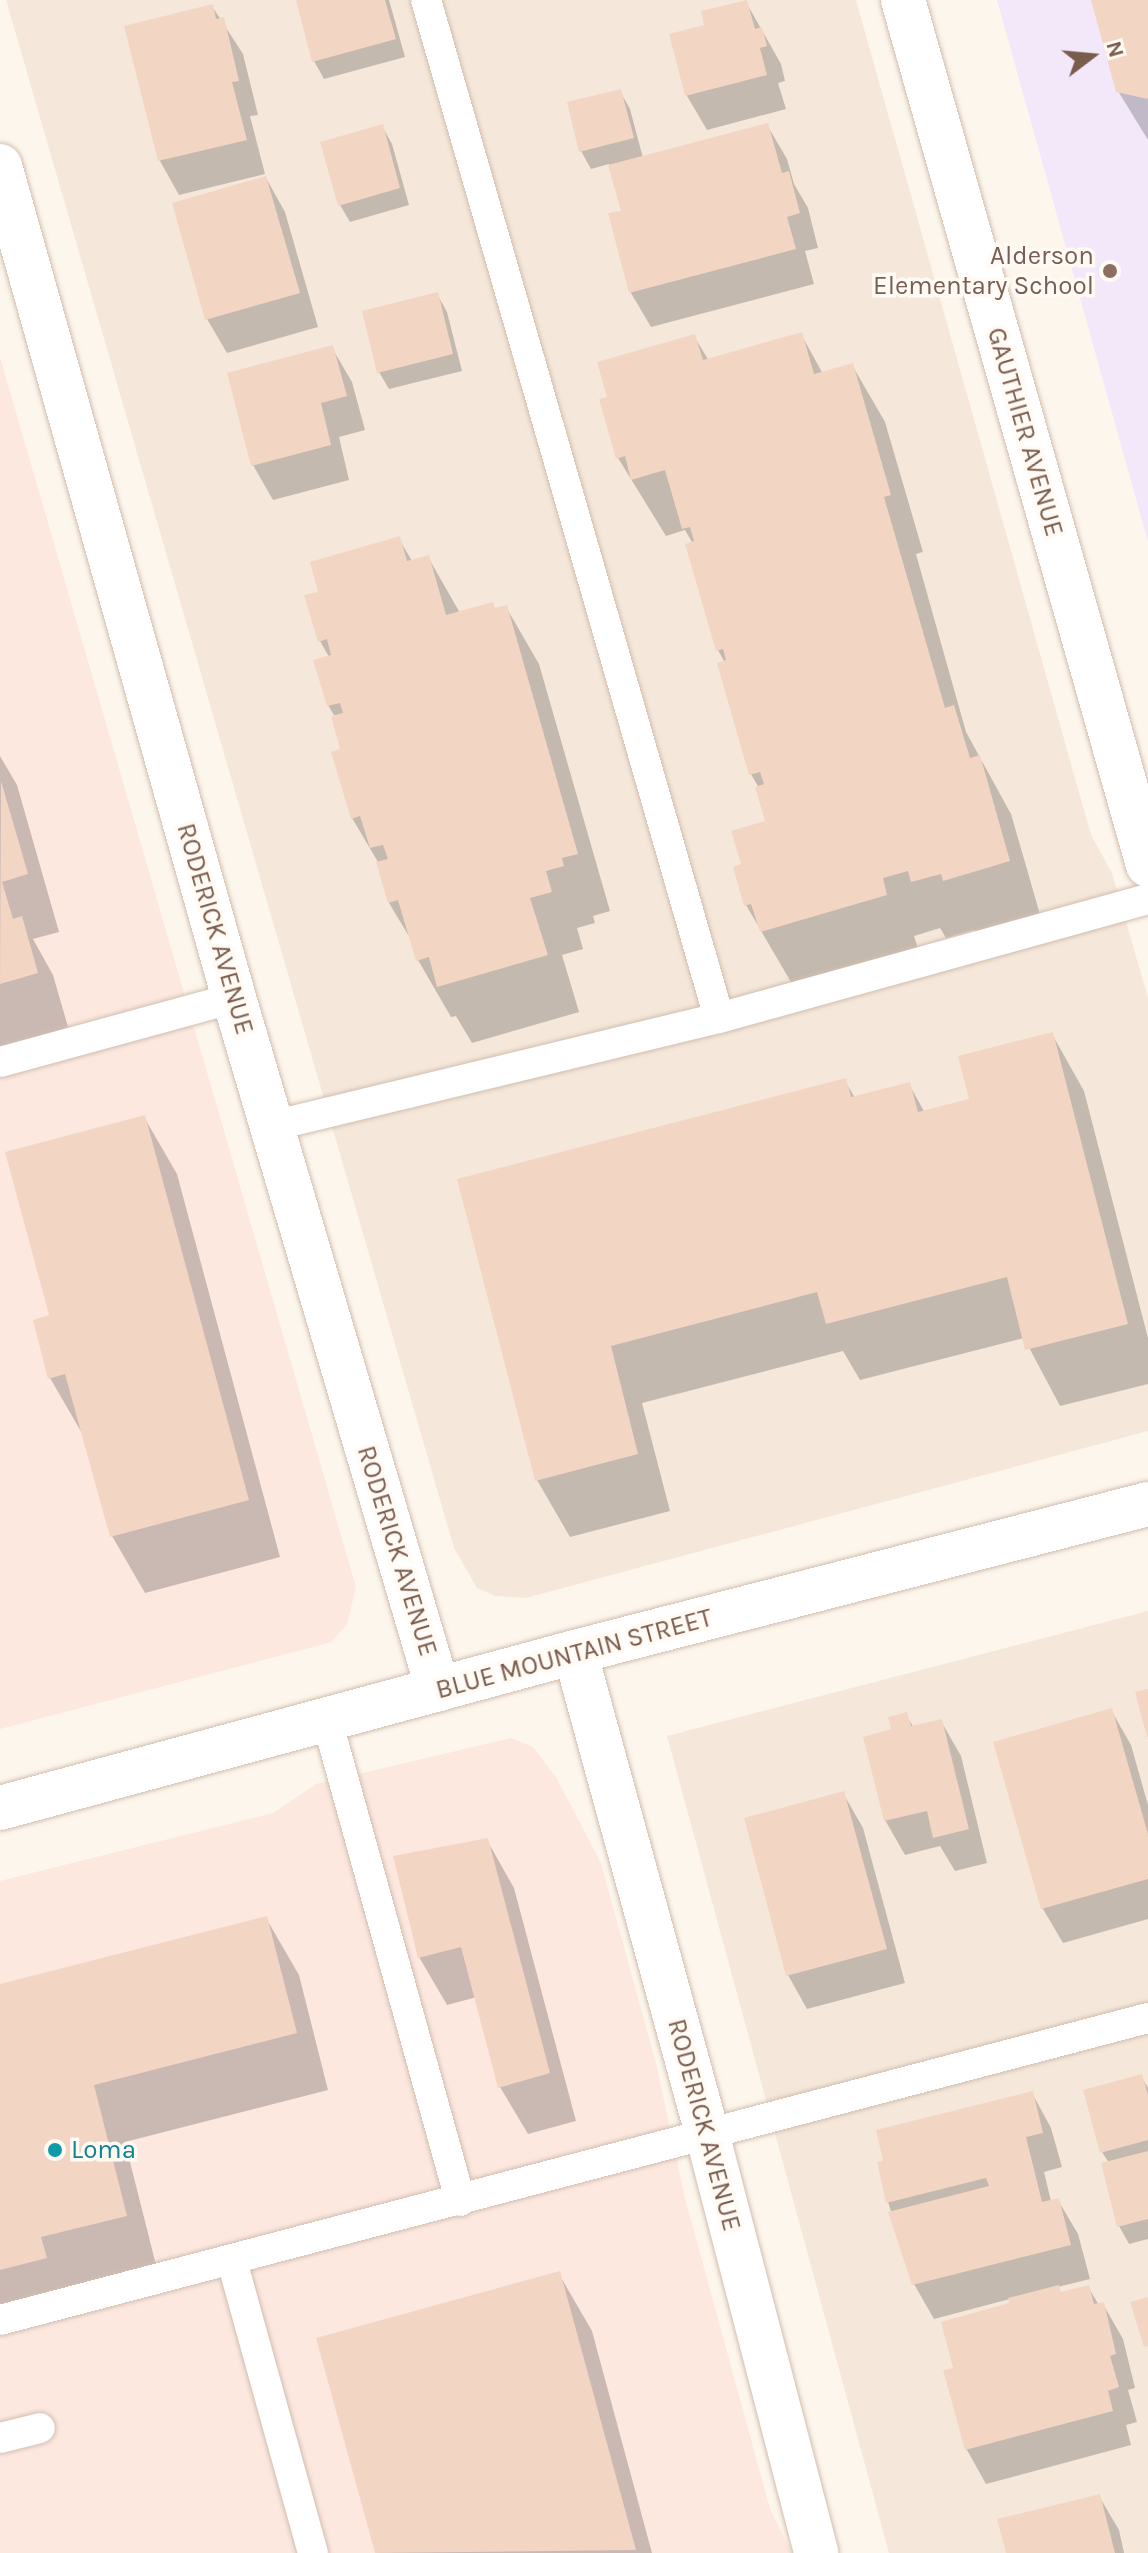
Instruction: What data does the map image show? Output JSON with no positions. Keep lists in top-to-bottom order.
{
  "streets": {
    "street": ["GAUTHIER AVENUE", "RODERICK AVENUE", "BLUE MOUNTAIN STREET"]
  },
  "crossings": [
    ["RODERICK AVENUE", "BLUE MOUNTAIN STREET"]
  ],
  "places": ["Alderson Elementary School", "Loma"],
  "north": "right"
}
